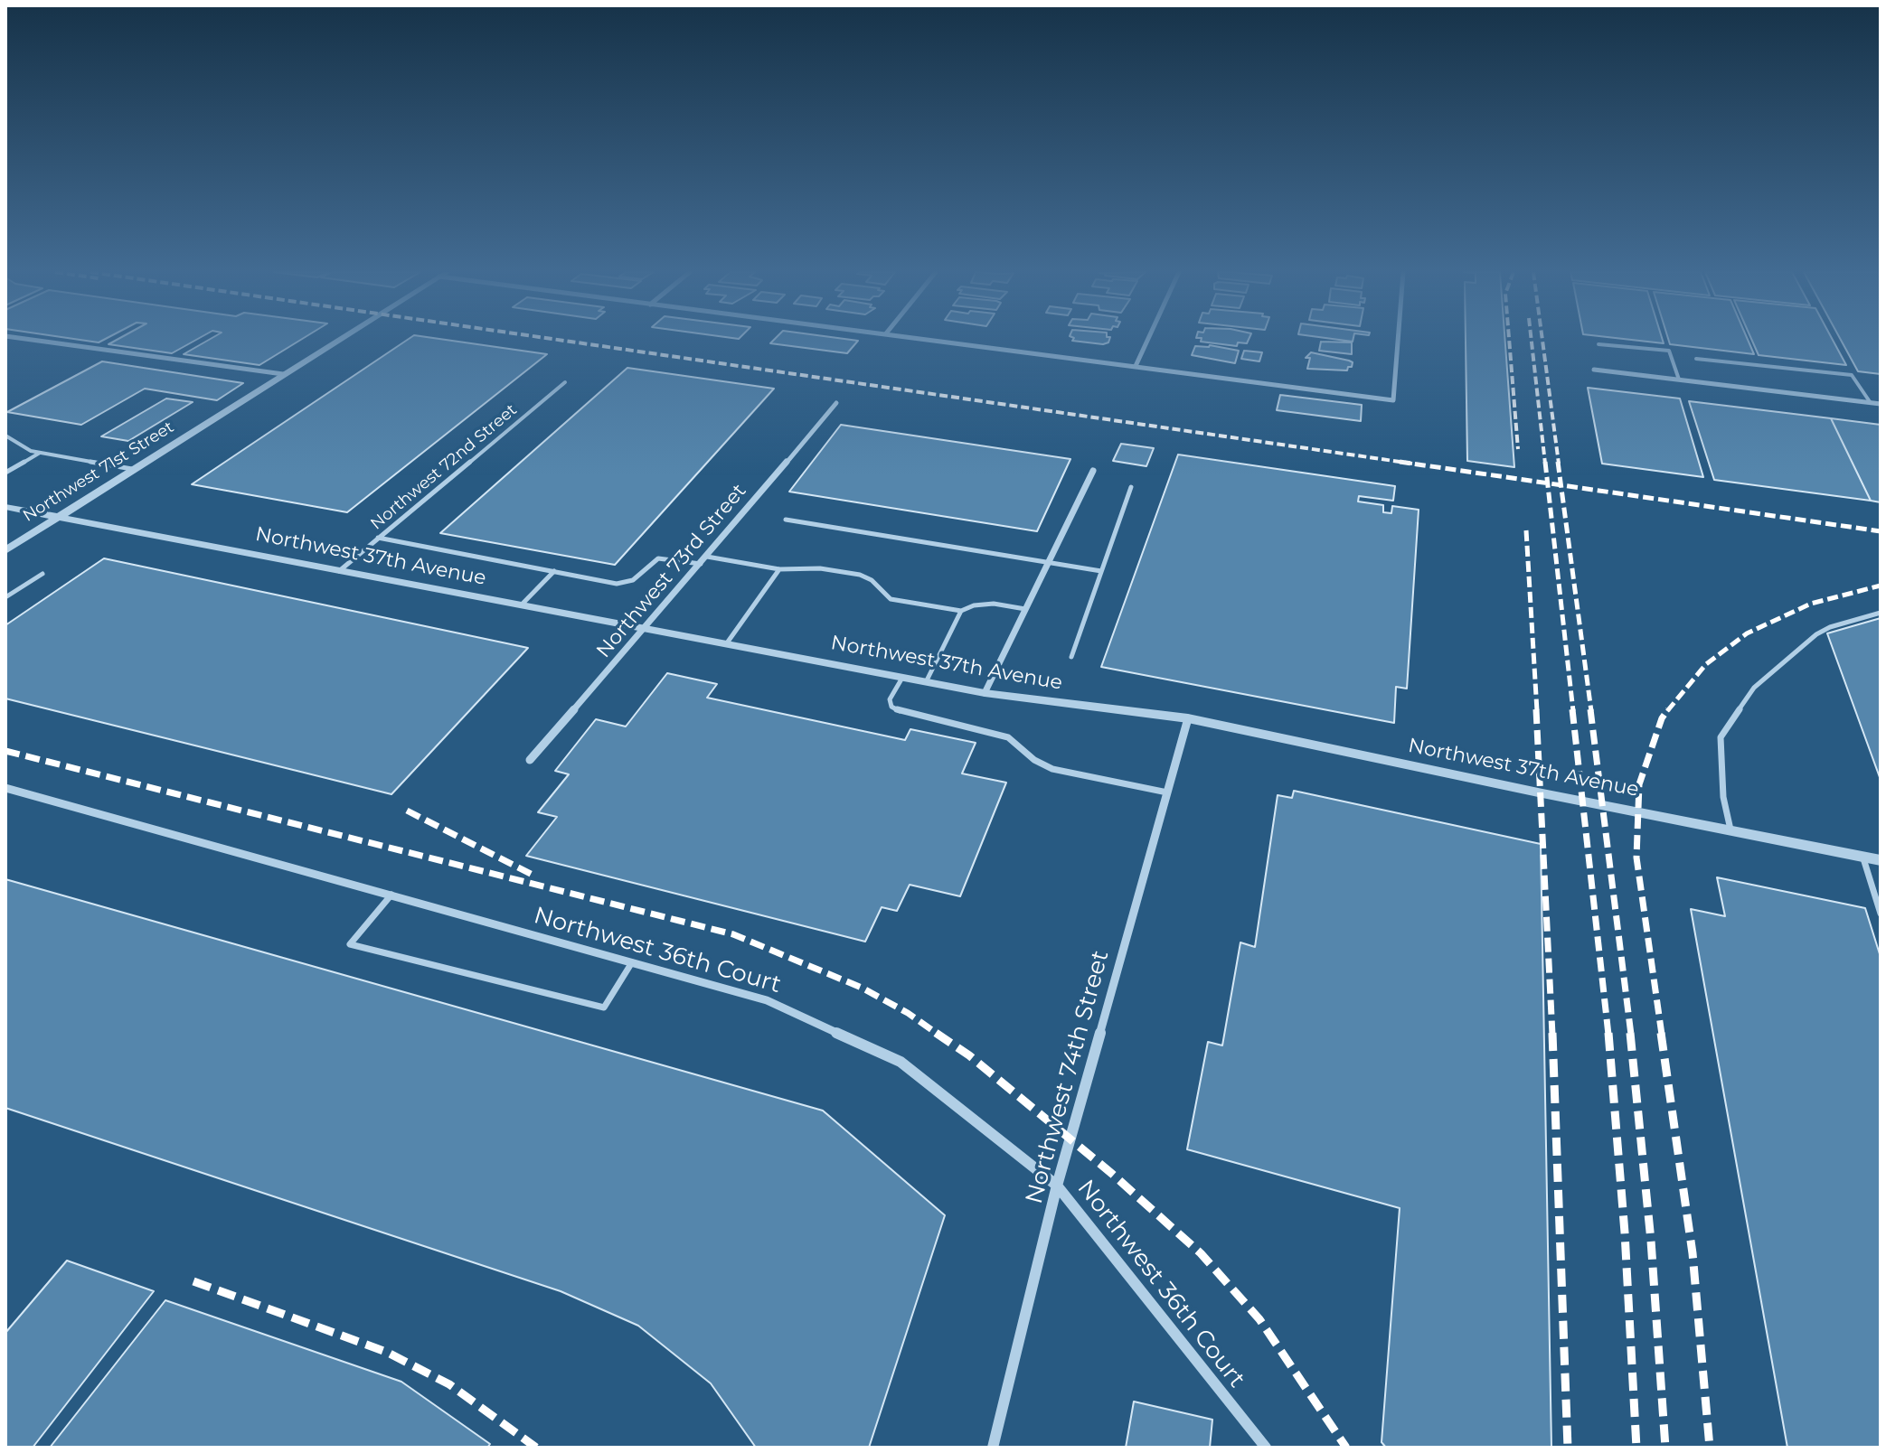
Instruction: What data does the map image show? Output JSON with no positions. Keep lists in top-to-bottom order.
{
  "streets": {
    "street": [
      "Northwest 71st Street",
      "Northwest 37th Avenue",
      "Northwest 73rd Street",
      "Northwest 36th Court",
      "Northwest 74th Street"
    ],
    "lane": ["Northwest 72nd Street"]
  },
  "crossings": [
    ["Northwest 72nd Street", "Northwest 37th Avenue"],
    ["Northwest 71st Street", "Northwest 37th Avenue"],
    ["Northwest 37th Avenue", "Northwest 73rd Street"],
    ["Northwest 37th Avenue", "Northwest 74th Street"],
    ["Northwest 36th Court", "Northwest 74th Street"]
  ]
}
